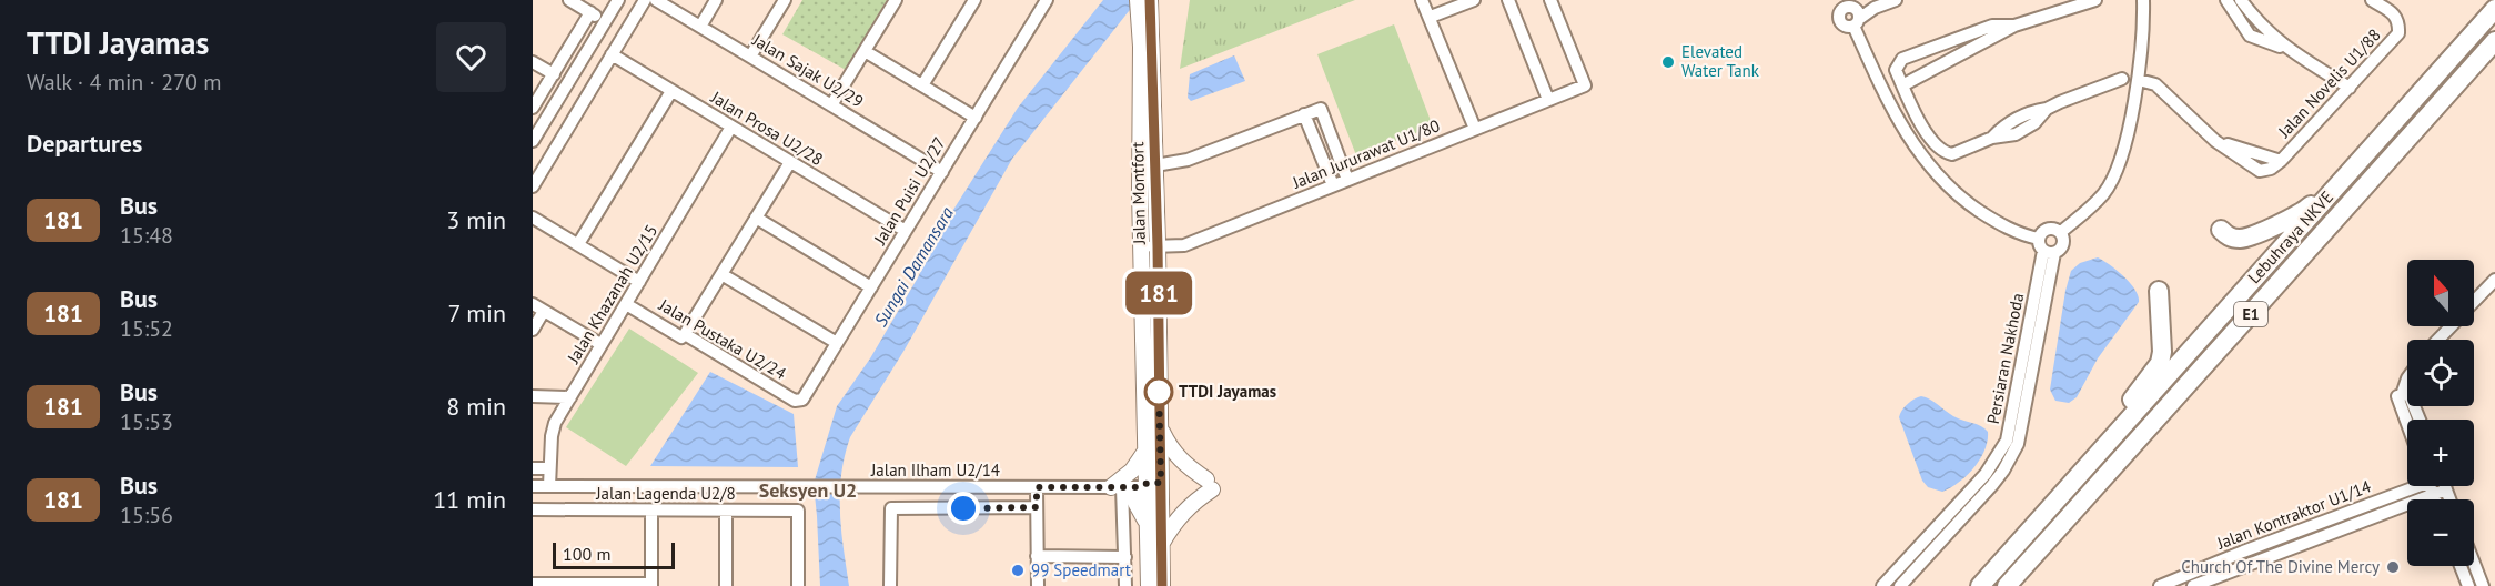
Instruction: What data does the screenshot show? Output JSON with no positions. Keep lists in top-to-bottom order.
{
  "streets": {
    "highway": ["Lebuhraya NKVE", "E1"],
    "main road": ["Jalan Montfort"],
    "street": [
      "Jalan Sajak U2/29",
      "Jalan Novelis U1/88",
      "Jalan Prosa U2/28",
      "Jalan Jururawat U1/80",
      "Jalan Puisi U2/27",
      "Jalan Khazanah U2/15",
      "Jalan Pustaka U2/24",
      "Persiaran Nakhoda",
      "Jalan Ilham U2/14",
      "Jalan Lagenda U2/8",
      "Jalan Kontraktor U1/14"
    ]
  },
  "crossings": [
    ["Jalan Sajak U2/29", "Jalan Puisi U2/27"],
    ["Jalan Prosa U2/28", "Jalan Puisi U2/27"],
    ["Jalan Prosa U2/28", "Jalan Khazanah U2/15"],
    ["Jalan Jururawat U1/80", "Jalan Montfort"],
    ["Jalan Puisi U2/27", "Jalan Pustaka U2/24"],
    ["Jalan Montfort", "Jalan Ilham U2/14"],
    ["Jalan Khazanah U2/15", "Jalan Pustaka U2/24"],
    ["Jalan Khazanah U2/15", "Jalan Ilham U2/14"]
  ],
  "districts": ["Seksyen U2"],
  "water": ["Sungai Damansara"],
  "places": [
    "Elevated Water Tank",
    "TTDI Jayamas",
    "Church Of The Divine Mercy",
    "99 Speedmart"
  ],
  "lines": ["bus line 181"],
  "scale_bar": "100 m",
  "north": "top",
  "page": {
    "heading": [
      ["TTDI Jayamas", "Walk · 4 min · 270 m"],
      "Departures"
    ],
    "on_map": "181",
    "list": [
      {
        "mark": "181",
        "name": "Bus",
        "note": "15:48",
        "value": "3 min"
      },
      {
        "mark": "181",
        "name": "Bus",
        "note": "15:52",
        "value": "7 min"
      },
      {
        "mark": "181",
        "name": "Bus",
        "note": "15:53",
        "value": "8 min"
      },
      {
        "mark": "181",
        "name": "Bus",
        "note": "15:56",
        "value": "11 min"
      }
    ],
    "map_buttons": ["+", "−"],
    "scale": "100 m"
  }
}
